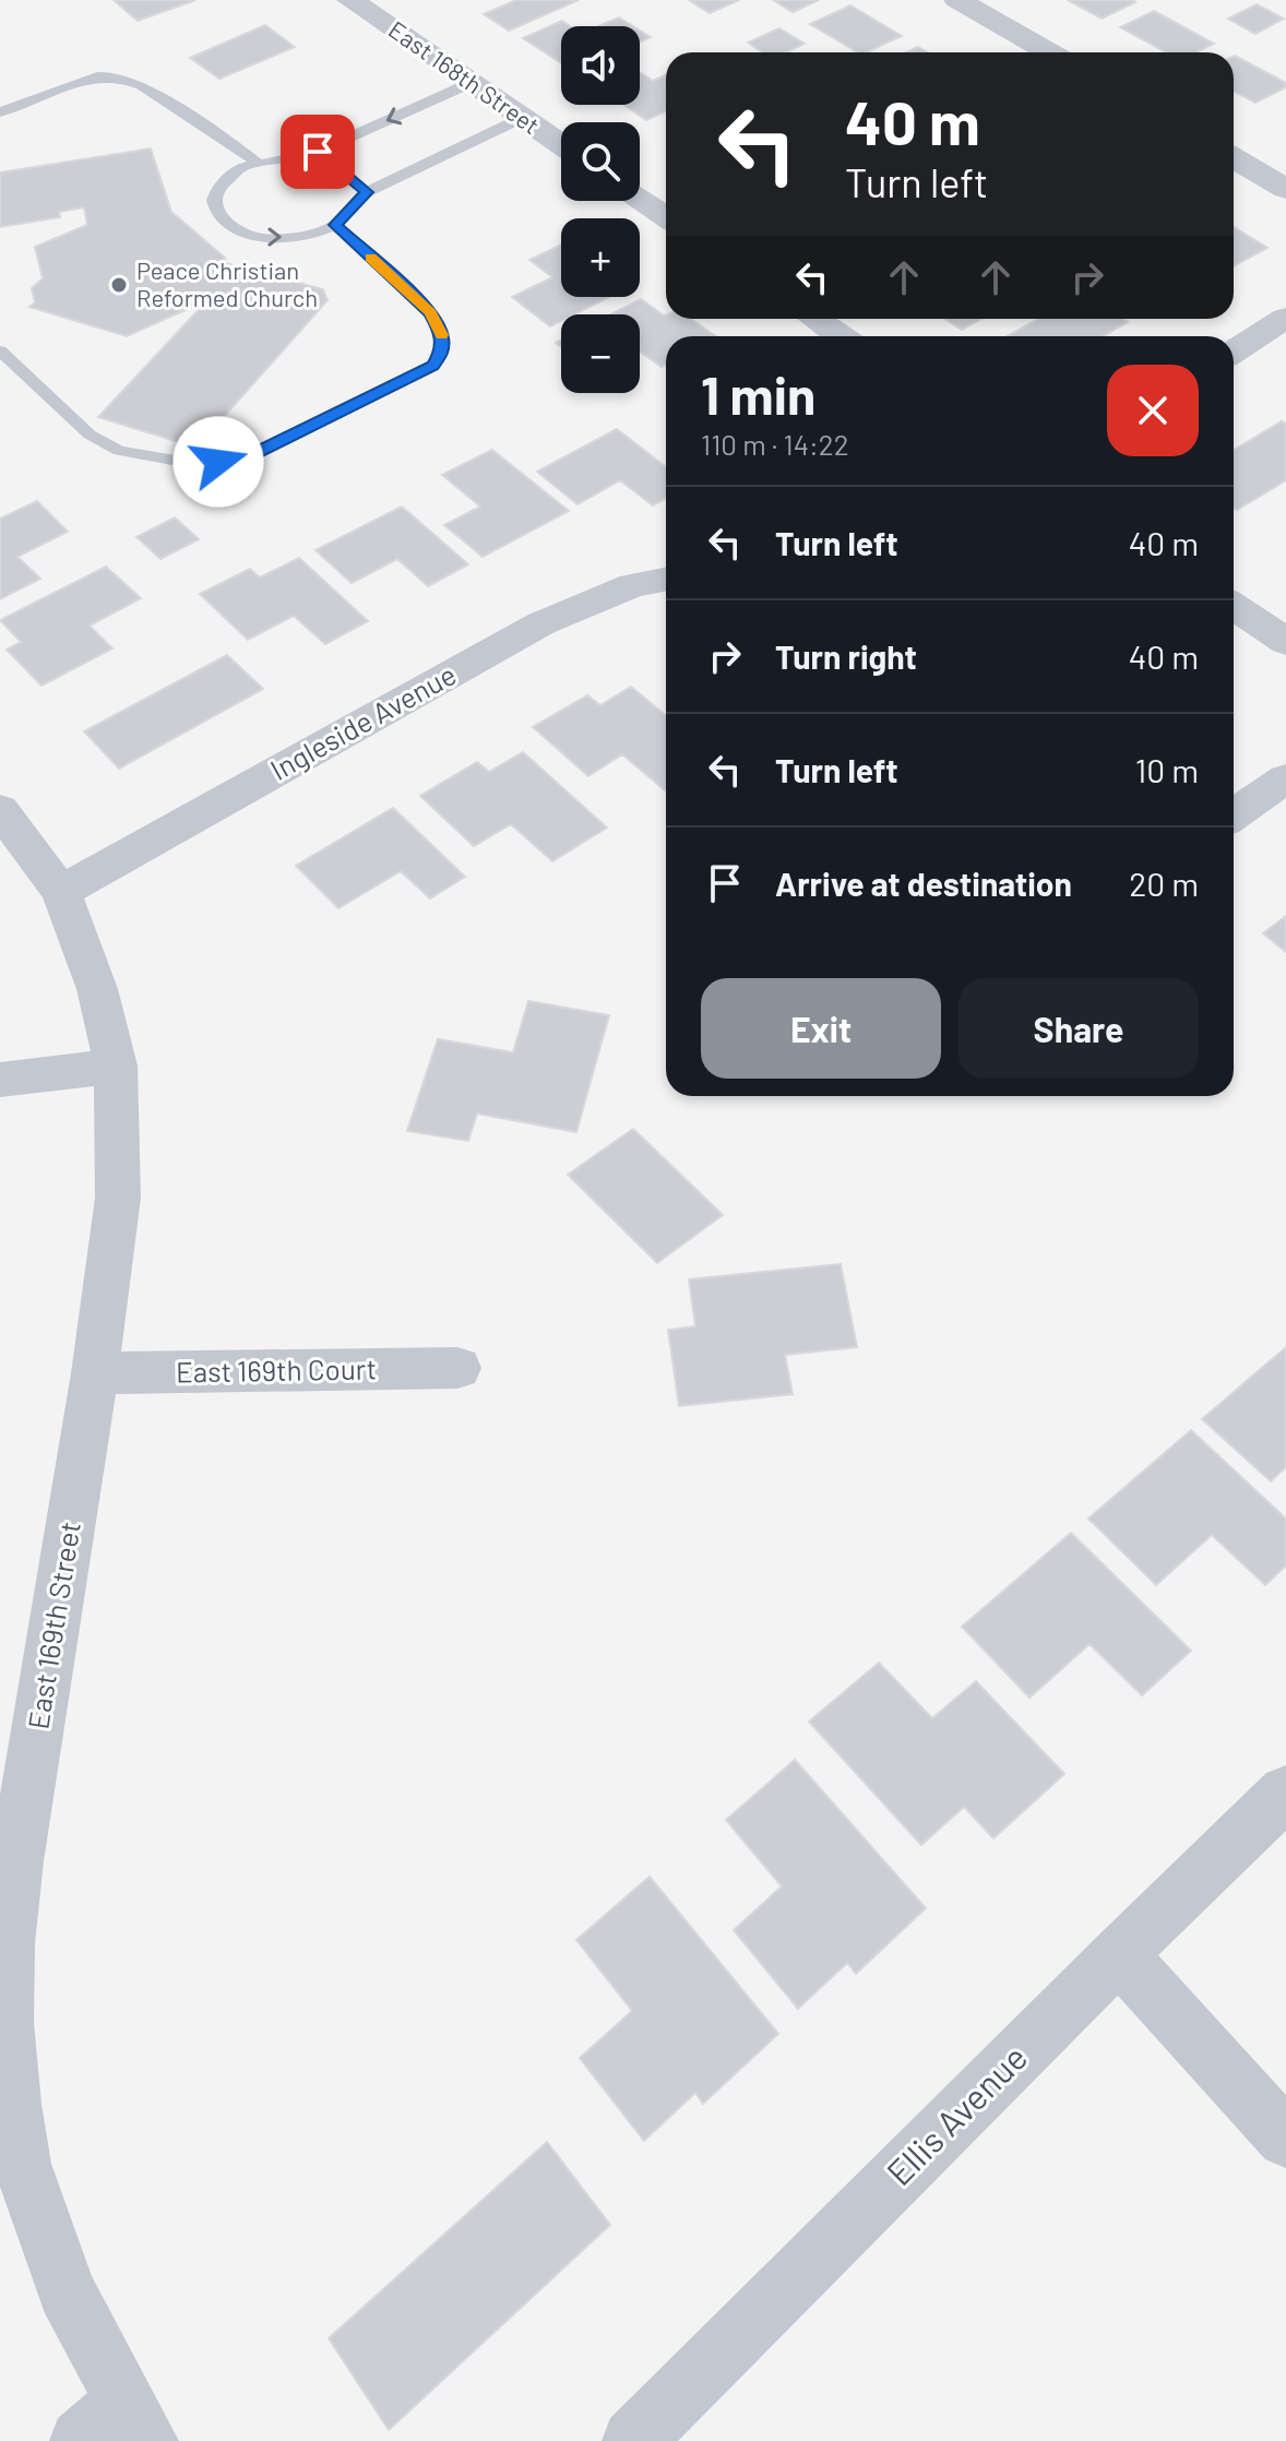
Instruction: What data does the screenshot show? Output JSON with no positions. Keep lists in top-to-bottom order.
{
  "streets": {
    "street": [
      "East 168th Street",
      "Ingleside Avenue",
      "East 169th Court",
      "East 169th Street",
      "Ellis Avenue"
    ]
  },
  "crossings": [
    ["Ingleside Avenue", "East 169th Street"],
    ["East 169th Court", "East 169th Street"]
  ],
  "places": ["Peace Christian Reformed Church"],
  "page": {
    "map_buttons": ["+", "−"],
    "turn": ["40 m", "Turn left"],
    "heading": ["1 min", "110 m · 14:22"],
    "list": [
      {
        "name": "Turn left",
        "value": "40 m"
      },
      {
        "name": "Turn right",
        "value": "40 m"
      },
      {
        "name": "Turn left",
        "value": "10 m"
      },
      {
        "name": "Arrive at destination",
        "value": "20 m"
      }
    ],
    "buttons": ["Exit", "Share"]
  }
}
